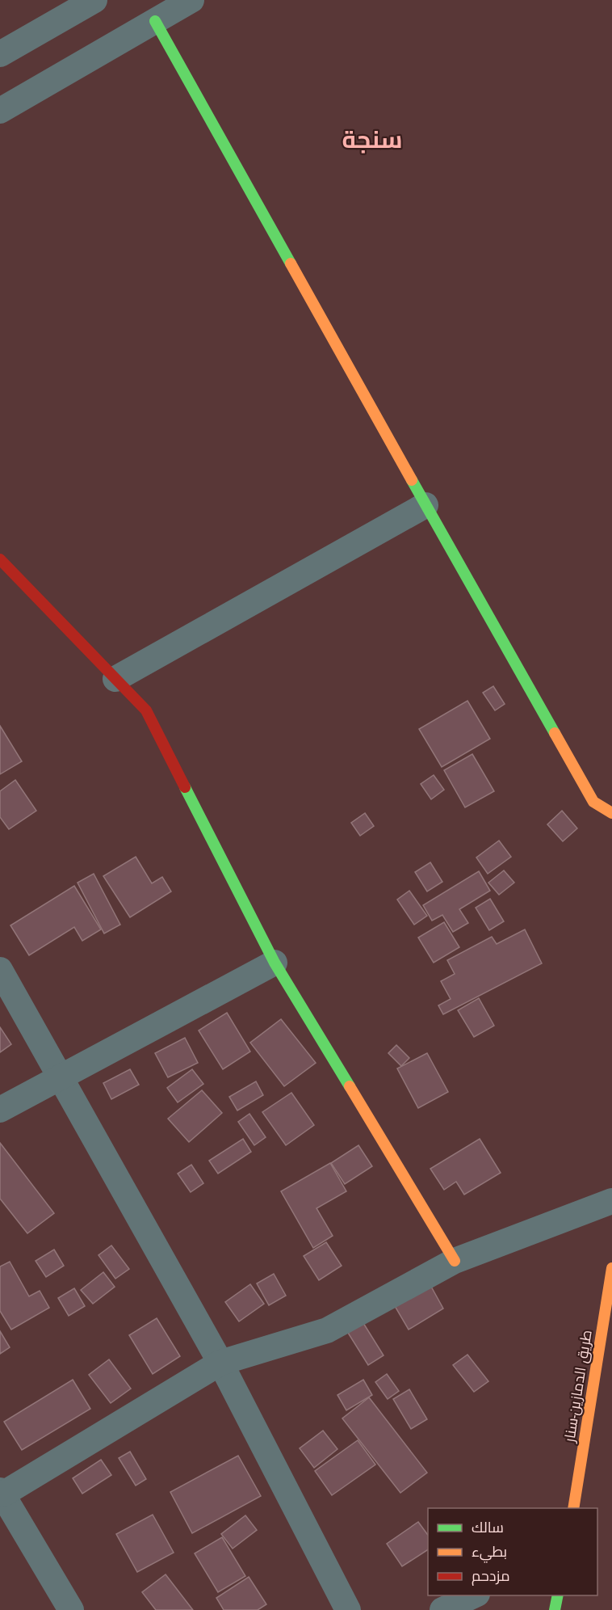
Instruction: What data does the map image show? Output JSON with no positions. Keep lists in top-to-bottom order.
{
  "streets": {
    "main road": ["طريق الدمازين-سنار"]
  },
  "districts": ["سنجة"],
  "legend": ["سالك", "بطيء", "مزدحم"]
}
